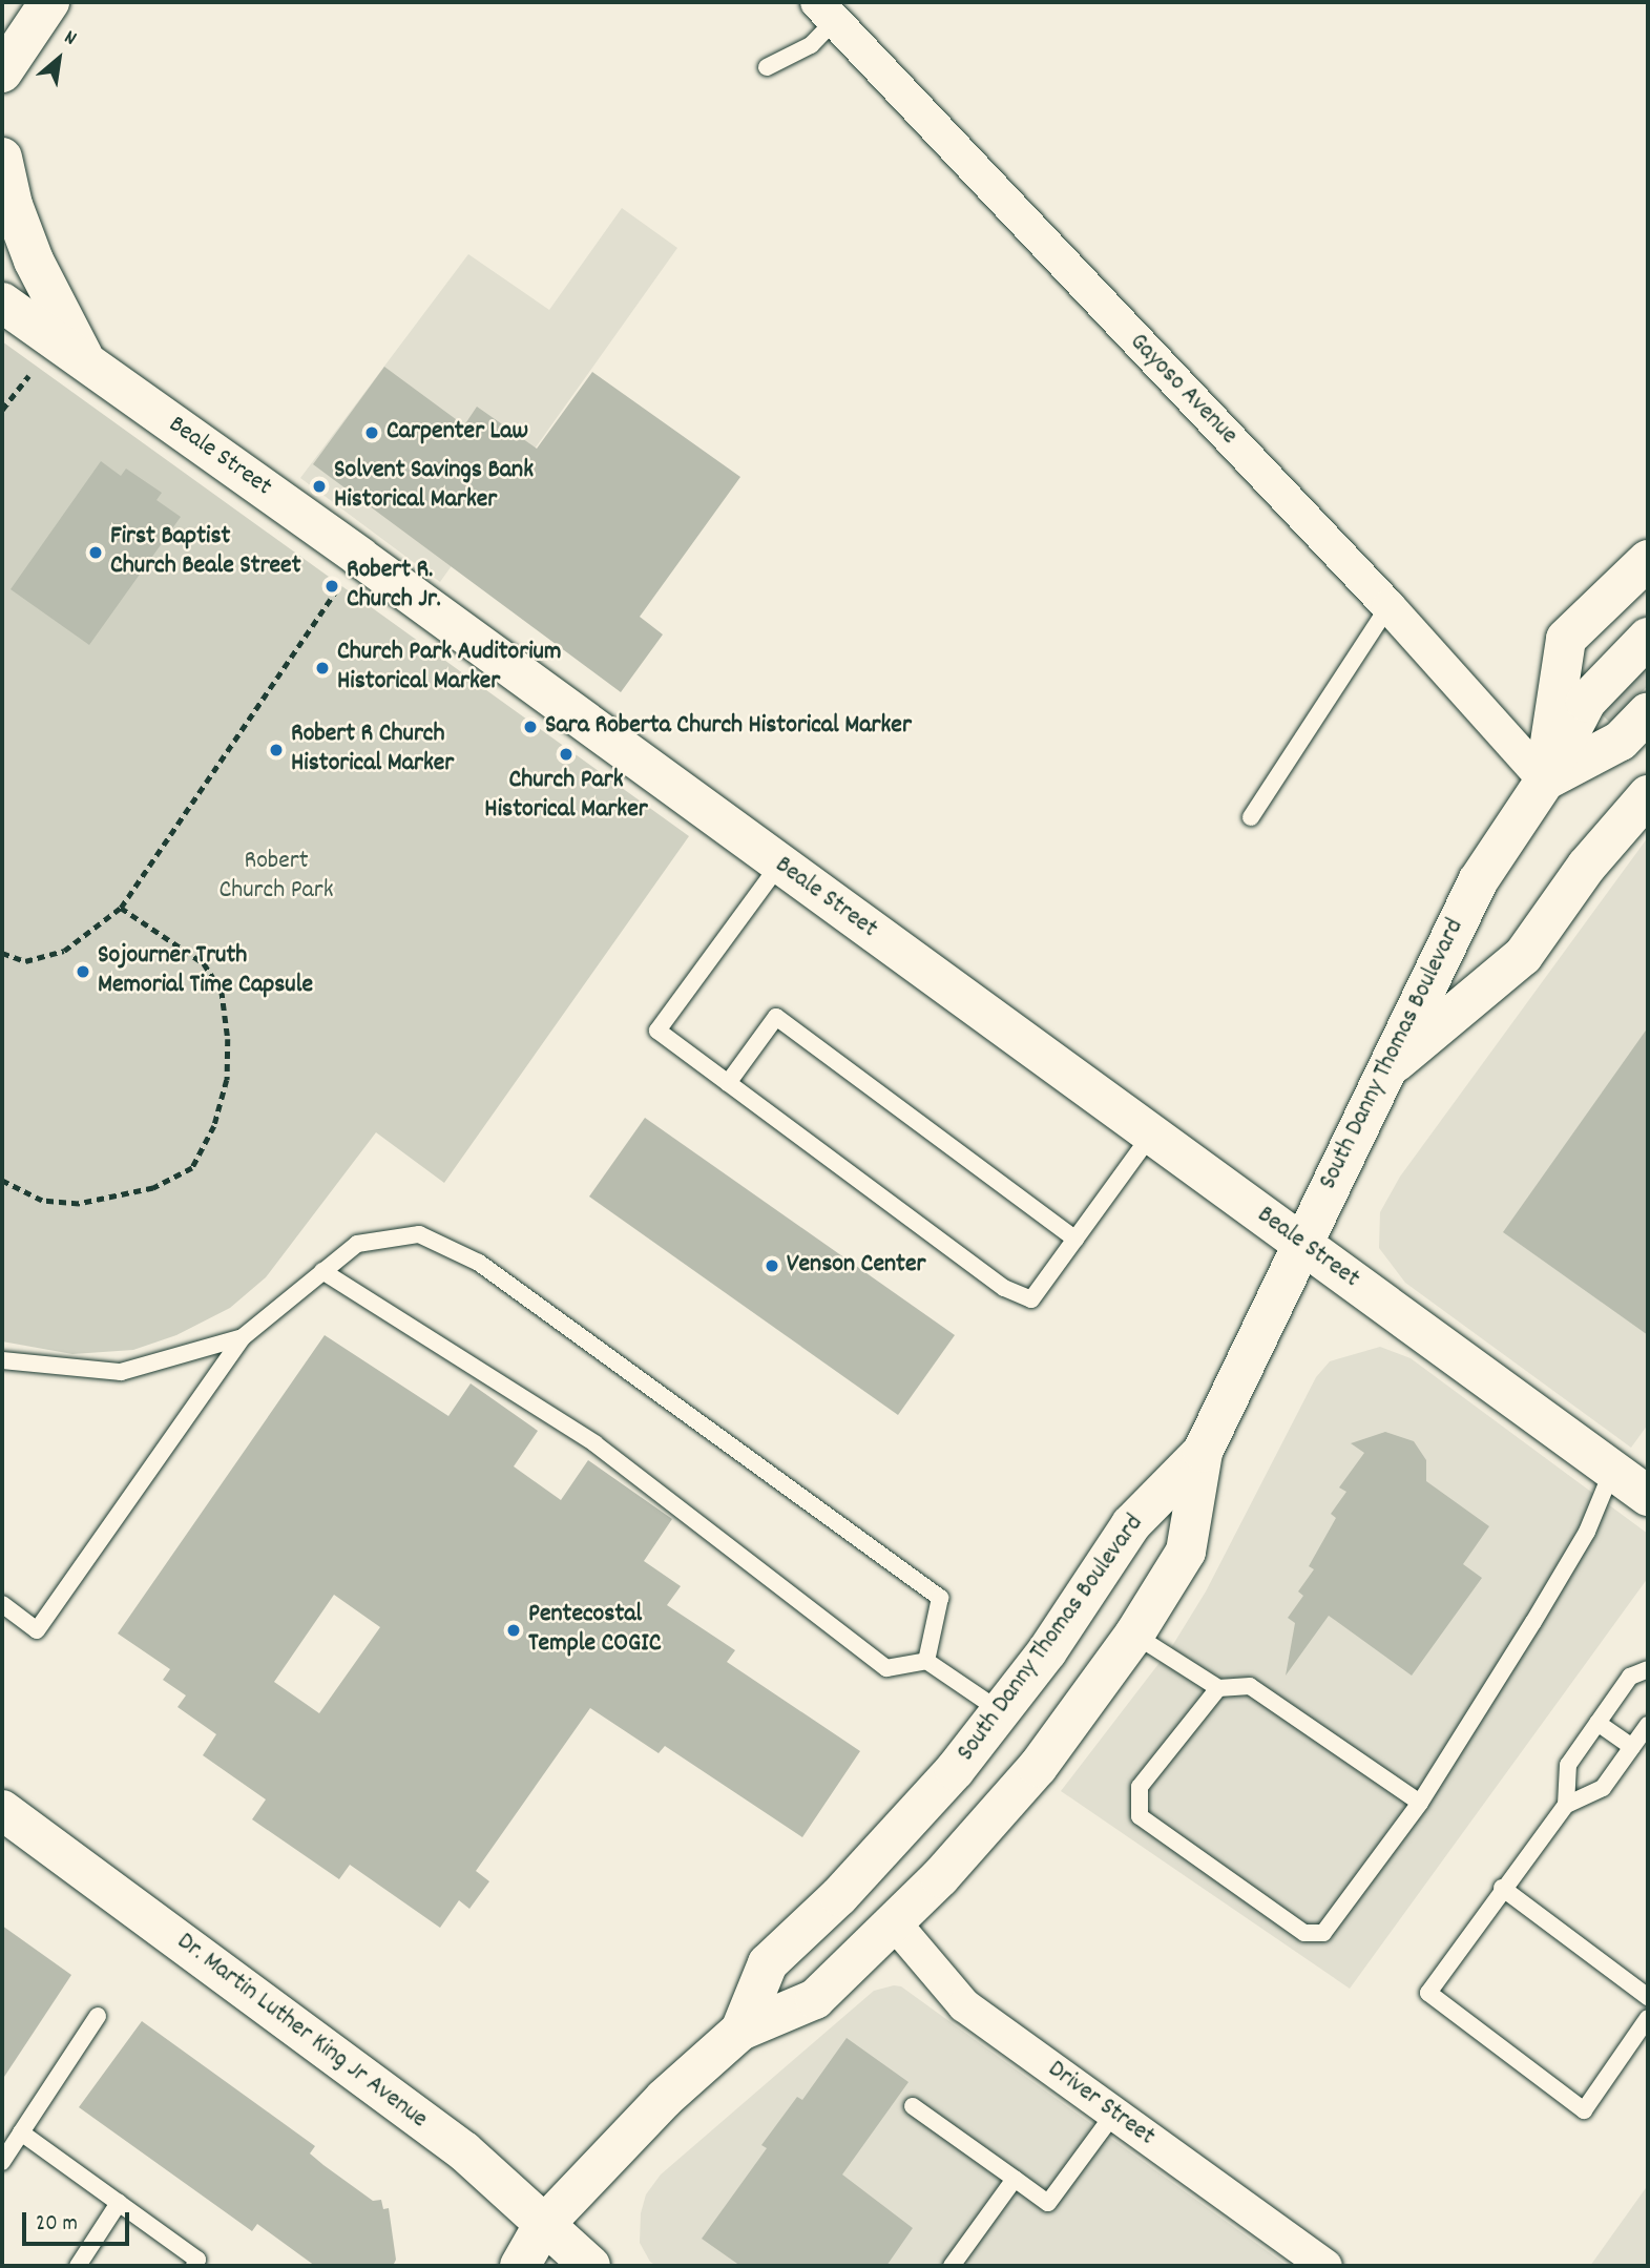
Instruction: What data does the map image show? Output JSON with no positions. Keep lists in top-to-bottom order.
{
  "streets": {
    "main road": ["Beale Street", "South Danny Thomas Boulevard", "Dr. Martin Luther King Jr Avenue"],
    "street": ["Gayoso Avenue", "Driver Street"]
  },
  "crossings": [
    ["Gayoso Avenue", "South Danny Thomas Boulevard"],
    ["Beale Street", "South Danny Thomas Boulevard"],
    ["South Danny Thomas Boulevard", "Dr. Martin Luther King Jr Avenue"],
    ["South Danny Thomas Boulevard", "Driver Street"]
  ],
  "parks": ["Robert Church Park"],
  "places": [
    "Carpenter Law",
    "Solvent Savings Bank Historical Marker",
    "First Baptist Church Beale Street",
    "Robert R. Church Jr.",
    "Church Park Auditorium Historical Marker",
    "Sara Roberta Church Historical Marker",
    "Robert R Church Historical Marker",
    "Church Park Historical Marker",
    "Sojourner Truth Memorial Time Capsule",
    "Venson Center",
    "Pentecostal Temple COGIC"
  ],
  "scale_bar": "20 m",
  "north": "top right"
}
